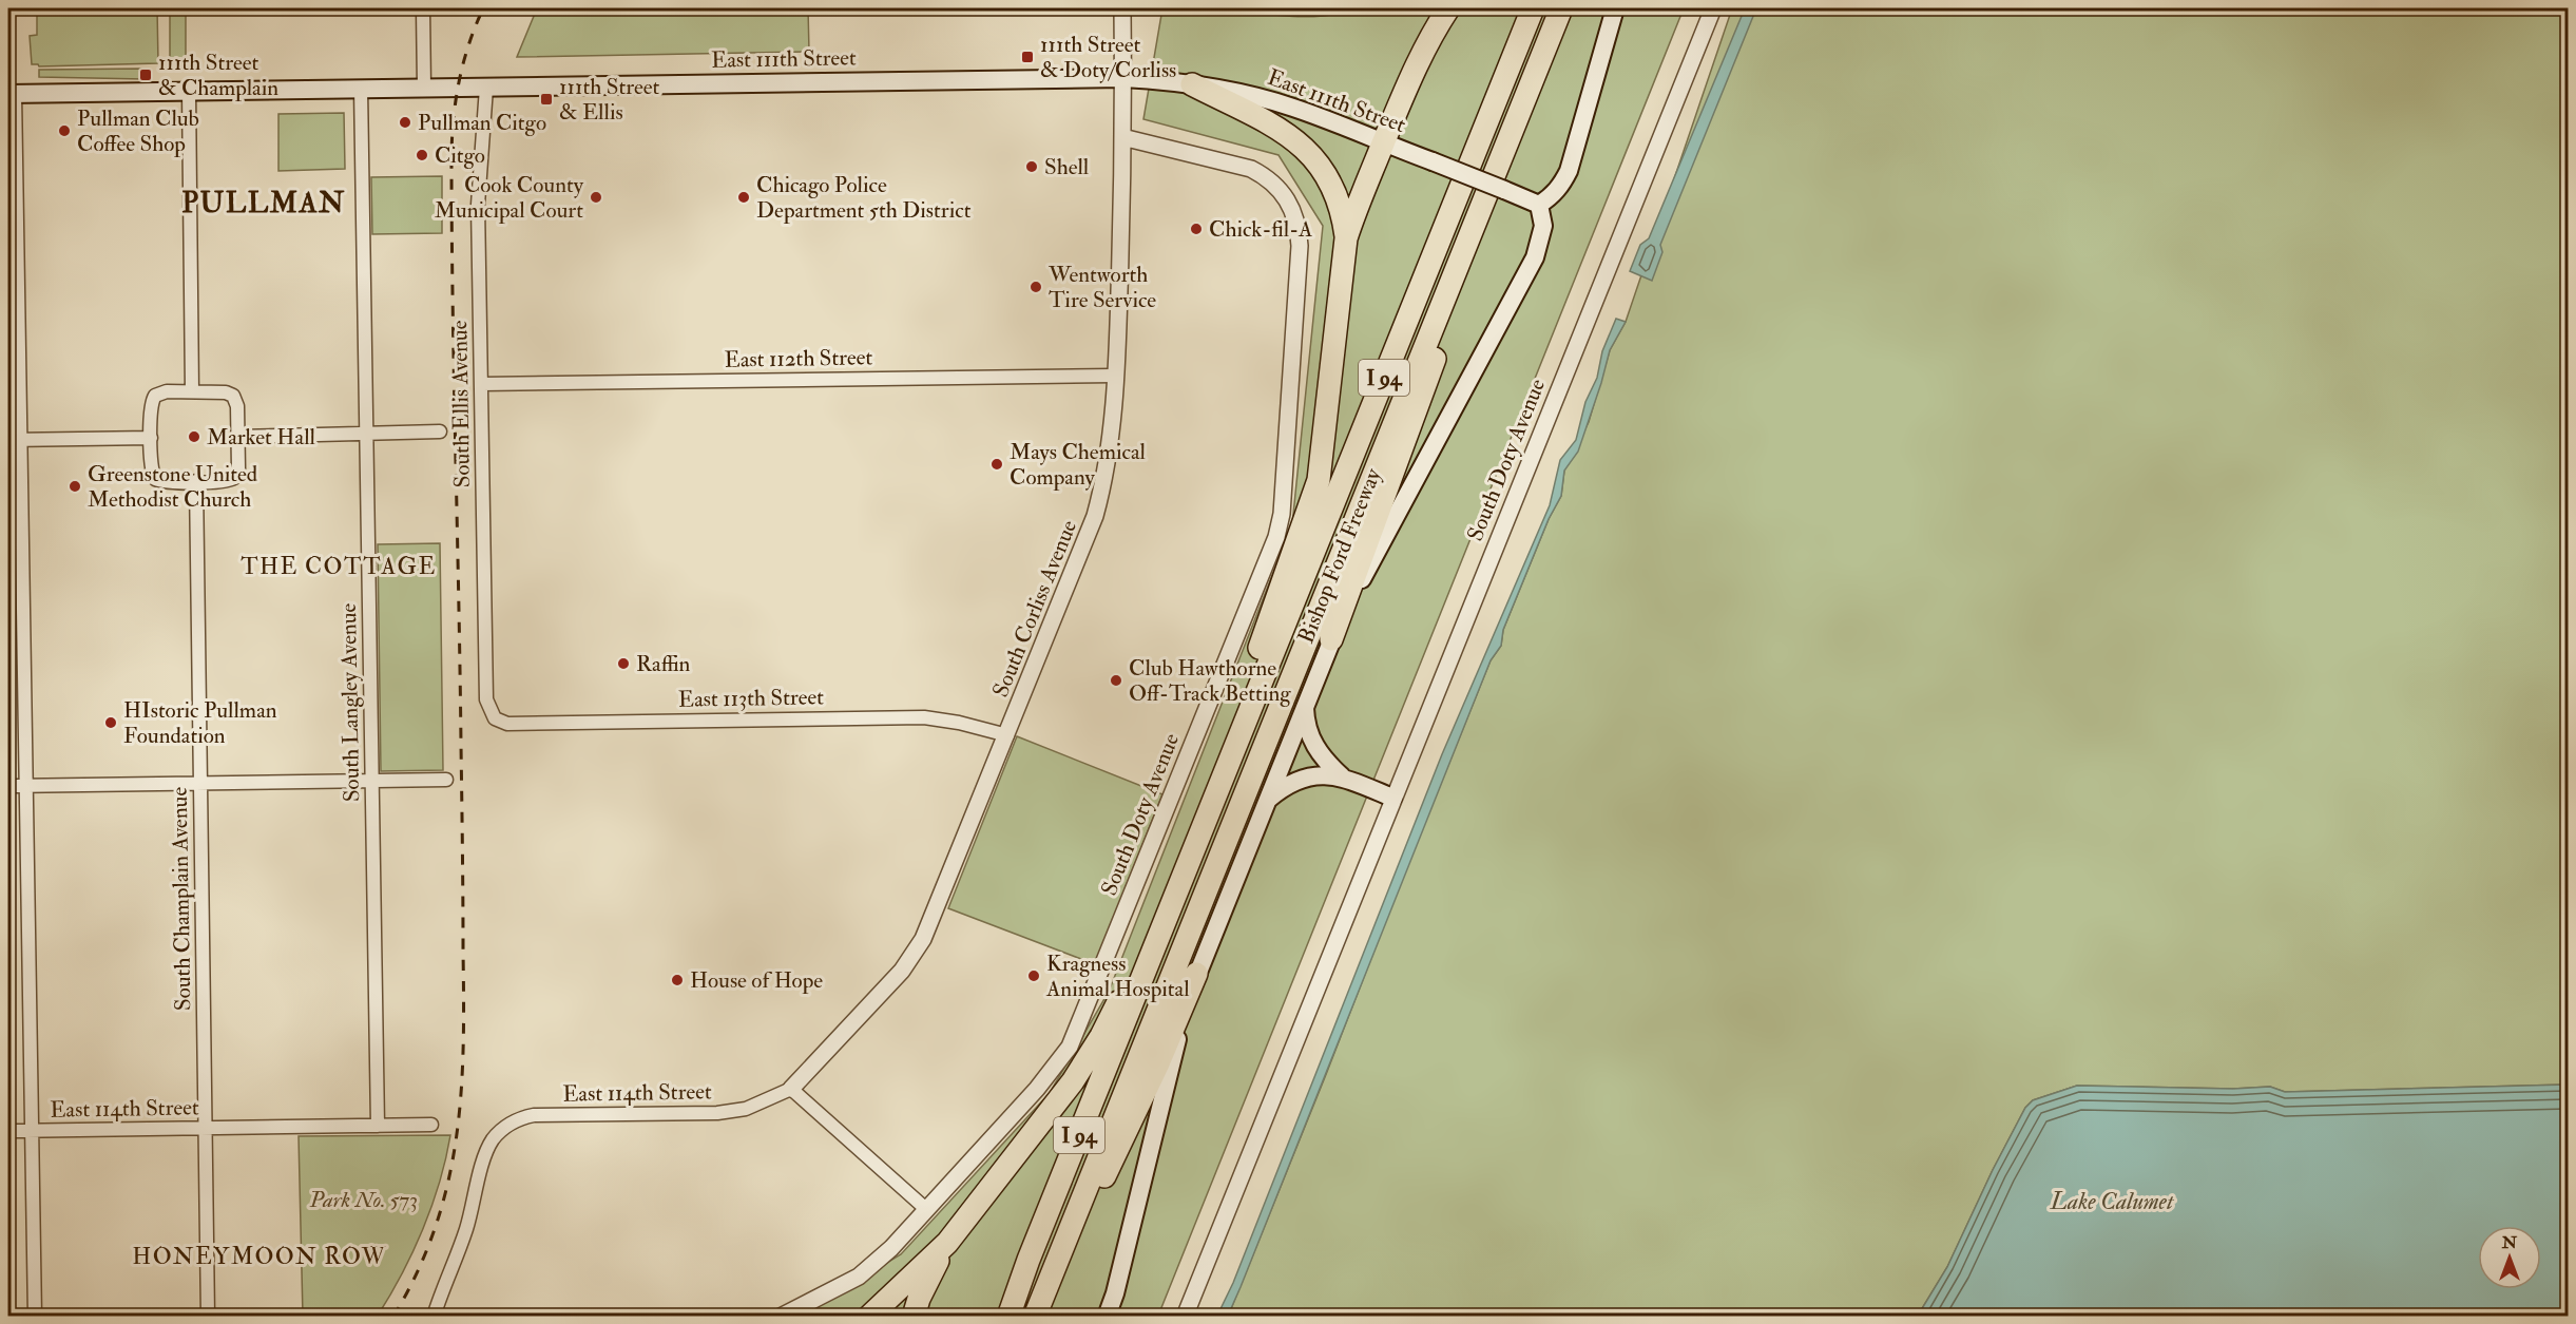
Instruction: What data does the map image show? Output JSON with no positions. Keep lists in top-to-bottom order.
{
  "streets": {
    "highway": ["I 94", "Bishop Ford Freeway"],
    "main road": ["East 111th Street"],
    "street": [
      "East 112th Street",
      "South Ellis Avenue",
      "South Doty Avenue",
      "South Corliss Avenue",
      "East 113th Street",
      "South Langley Avenue",
      "South Champlain Avenue",
      "East 114th Street"
    ]
  },
  "crossings": [
    ["East 111th Street", "South Ellis Avenue"],
    ["East 111th Street", "South Corliss Avenue"],
    ["East 111th Street", "South Langley Avenue"],
    ["East 112th Street", "South Ellis Avenue"],
    ["East 112th Street", "South Corliss Avenue"],
    ["South Ellis Avenue", "East 113th Street"],
    ["South Doty Avenue", "South Corliss Avenue"],
    ["South Corliss Avenue", "East 113th Street"],
    ["South Corliss Avenue", "East 114th Street"],
    ["South Langley Avenue", "East 114th Street"],
    ["South Champlain Avenue", "East 114th Street"]
  ],
  "districts": ["PULLMAN", "THE COTTAGE", "HONEYMOON ROW"],
  "water": ["Lake Calumet"],
  "parks": ["Park No. 573"],
  "places": {
    "transit": ["111th Street & Doty/Corliss", "111th Street & Champlain", "111th Street & Ellis"],
    "other": [
      "Pullman Citgo",
      "Pullman Club Coffee Shop",
      "Citgo",
      "Shell",
      "Cook County Municipal Court",
      "Chicago Police Department 5th District",
      "Chick-fil-A",
      "Wentworth Tire Service",
      "Market Hall",
      "Mays Chemical Company",
      "Greenstone United Methodist Church",
      "Raffin",
      "Club Hawthorne Off-Track Betting",
      "HIstoric Pullman Foundation",
      "Kragness Animal Hospital",
      "House of Hope"
    ]
  },
  "north": "top"
}
